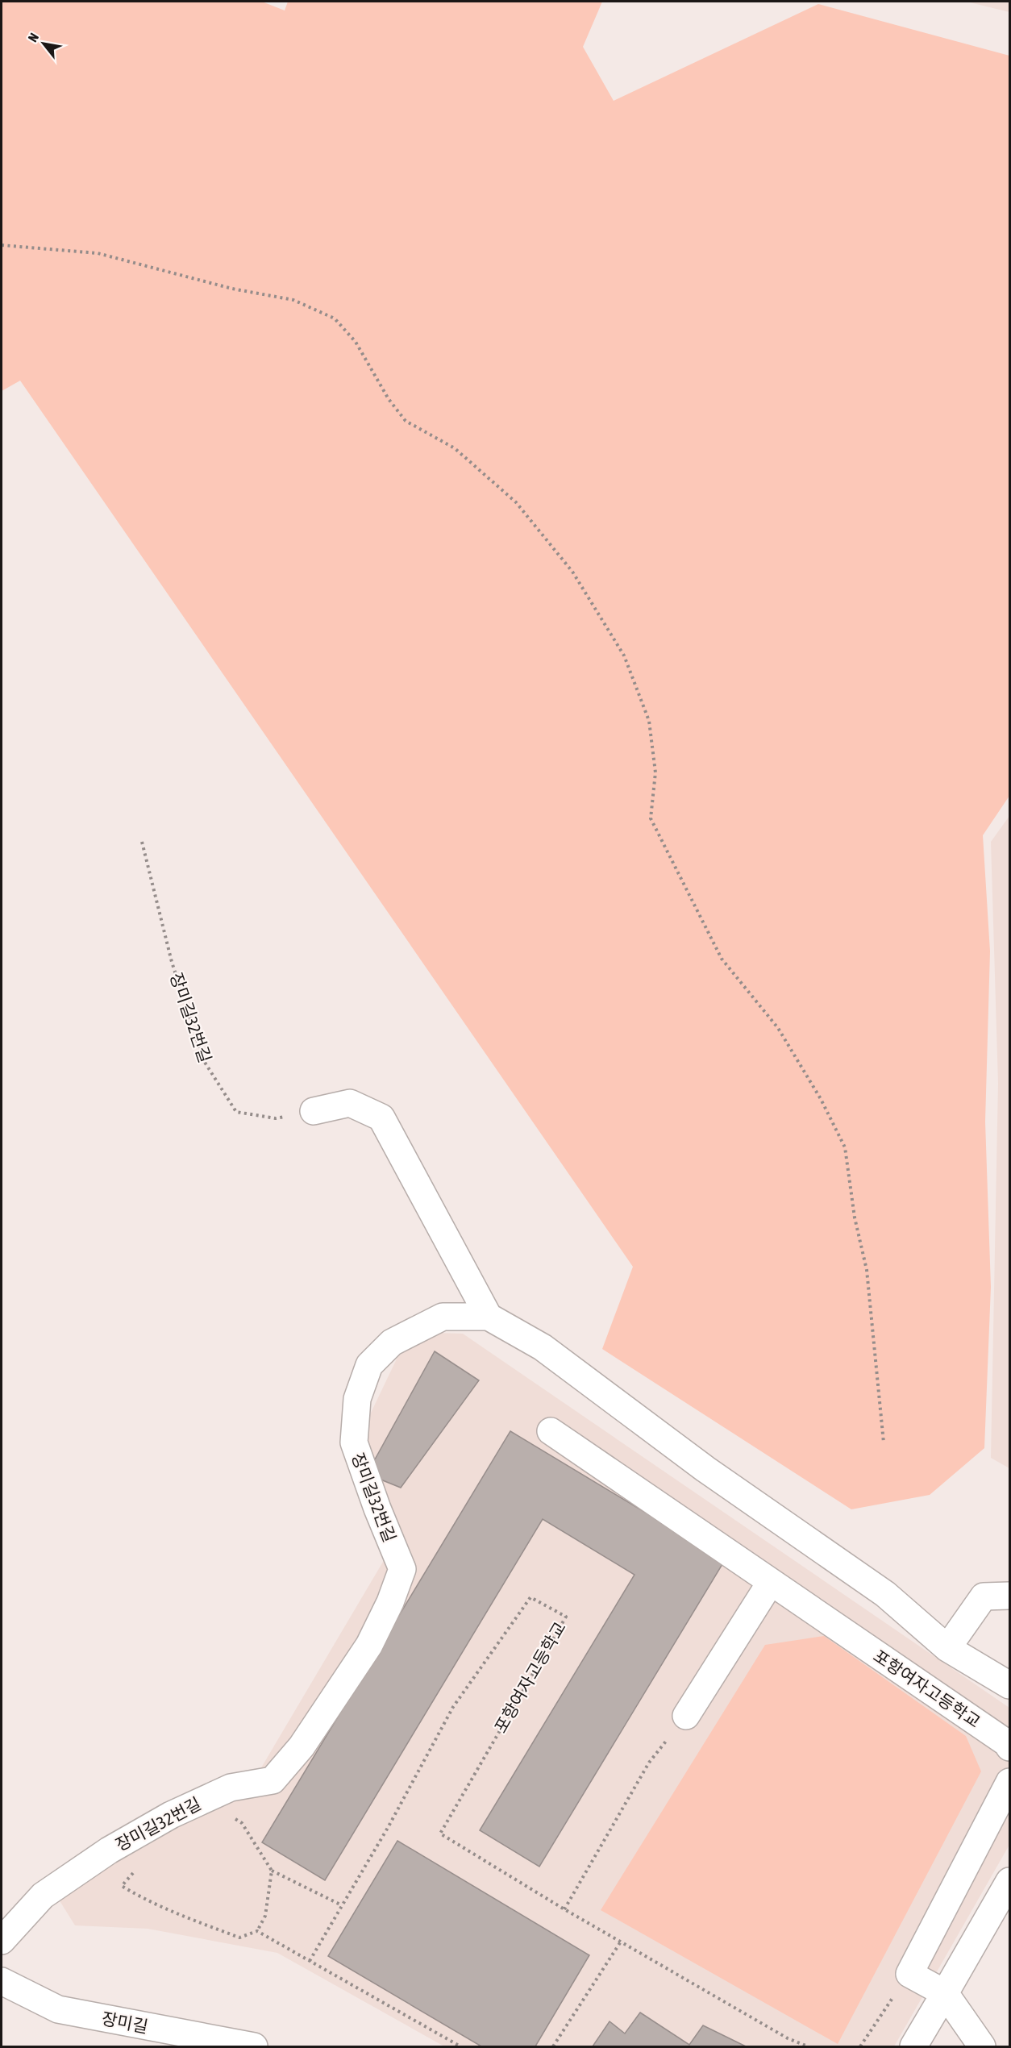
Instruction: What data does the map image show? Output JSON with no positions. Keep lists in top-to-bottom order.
{
  "streets": {
    "street": ["장미길32번길", "포항여자고등학교", "장미길"]
  },
  "north": "top left"
}
